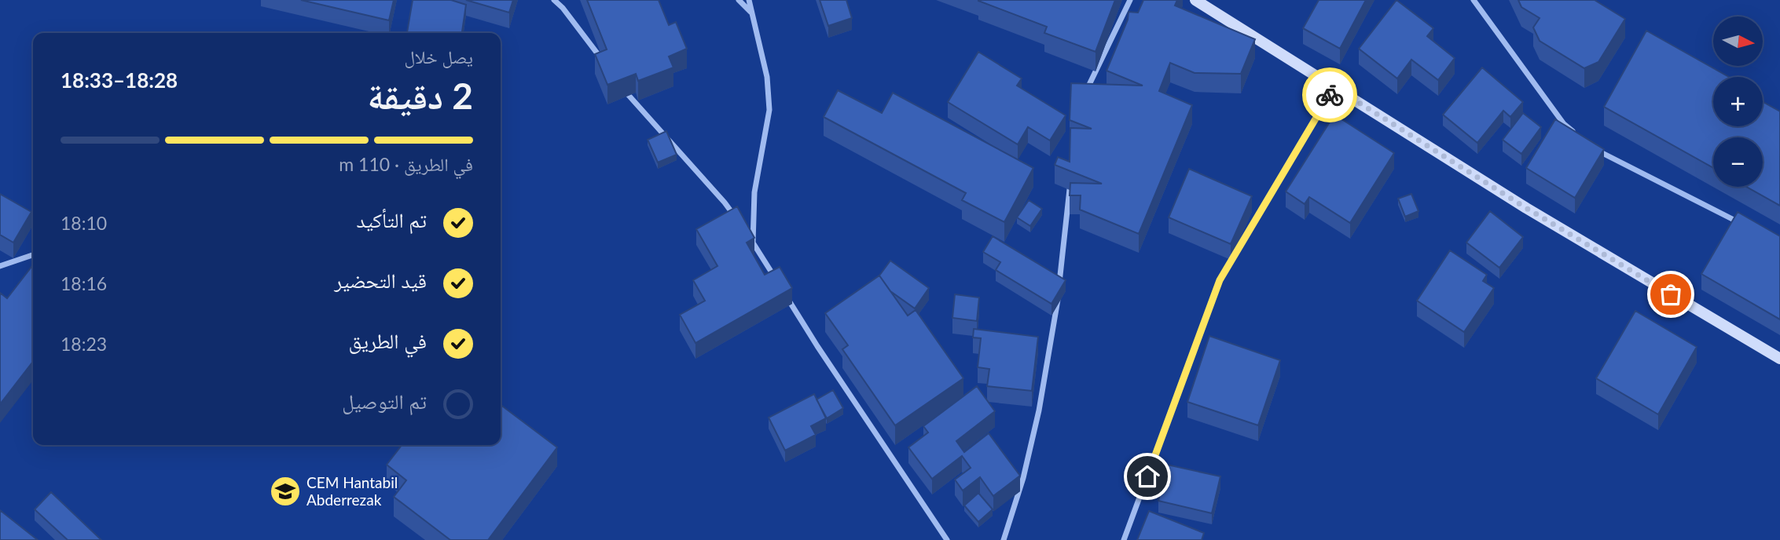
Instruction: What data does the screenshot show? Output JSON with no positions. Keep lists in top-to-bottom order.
{
  "places": {
    "school or university": ["CEM Hantabil Abderrezak"]
  },
  "north": "right",
  "page": {
    "map_buttons": ["+", "−"],
    "heading": ["2 دقيقة", "يصل خلال", "18:28–18:33"],
    "bar": "في الطريق · 110 m",
    "list": [
      ["تم التأكيد", "18:10"],
      ["قيد التحضير", "18:16"],
      ["في الطريق", "18:23"],
      "تم التوصيل"
    ]
  }
}
